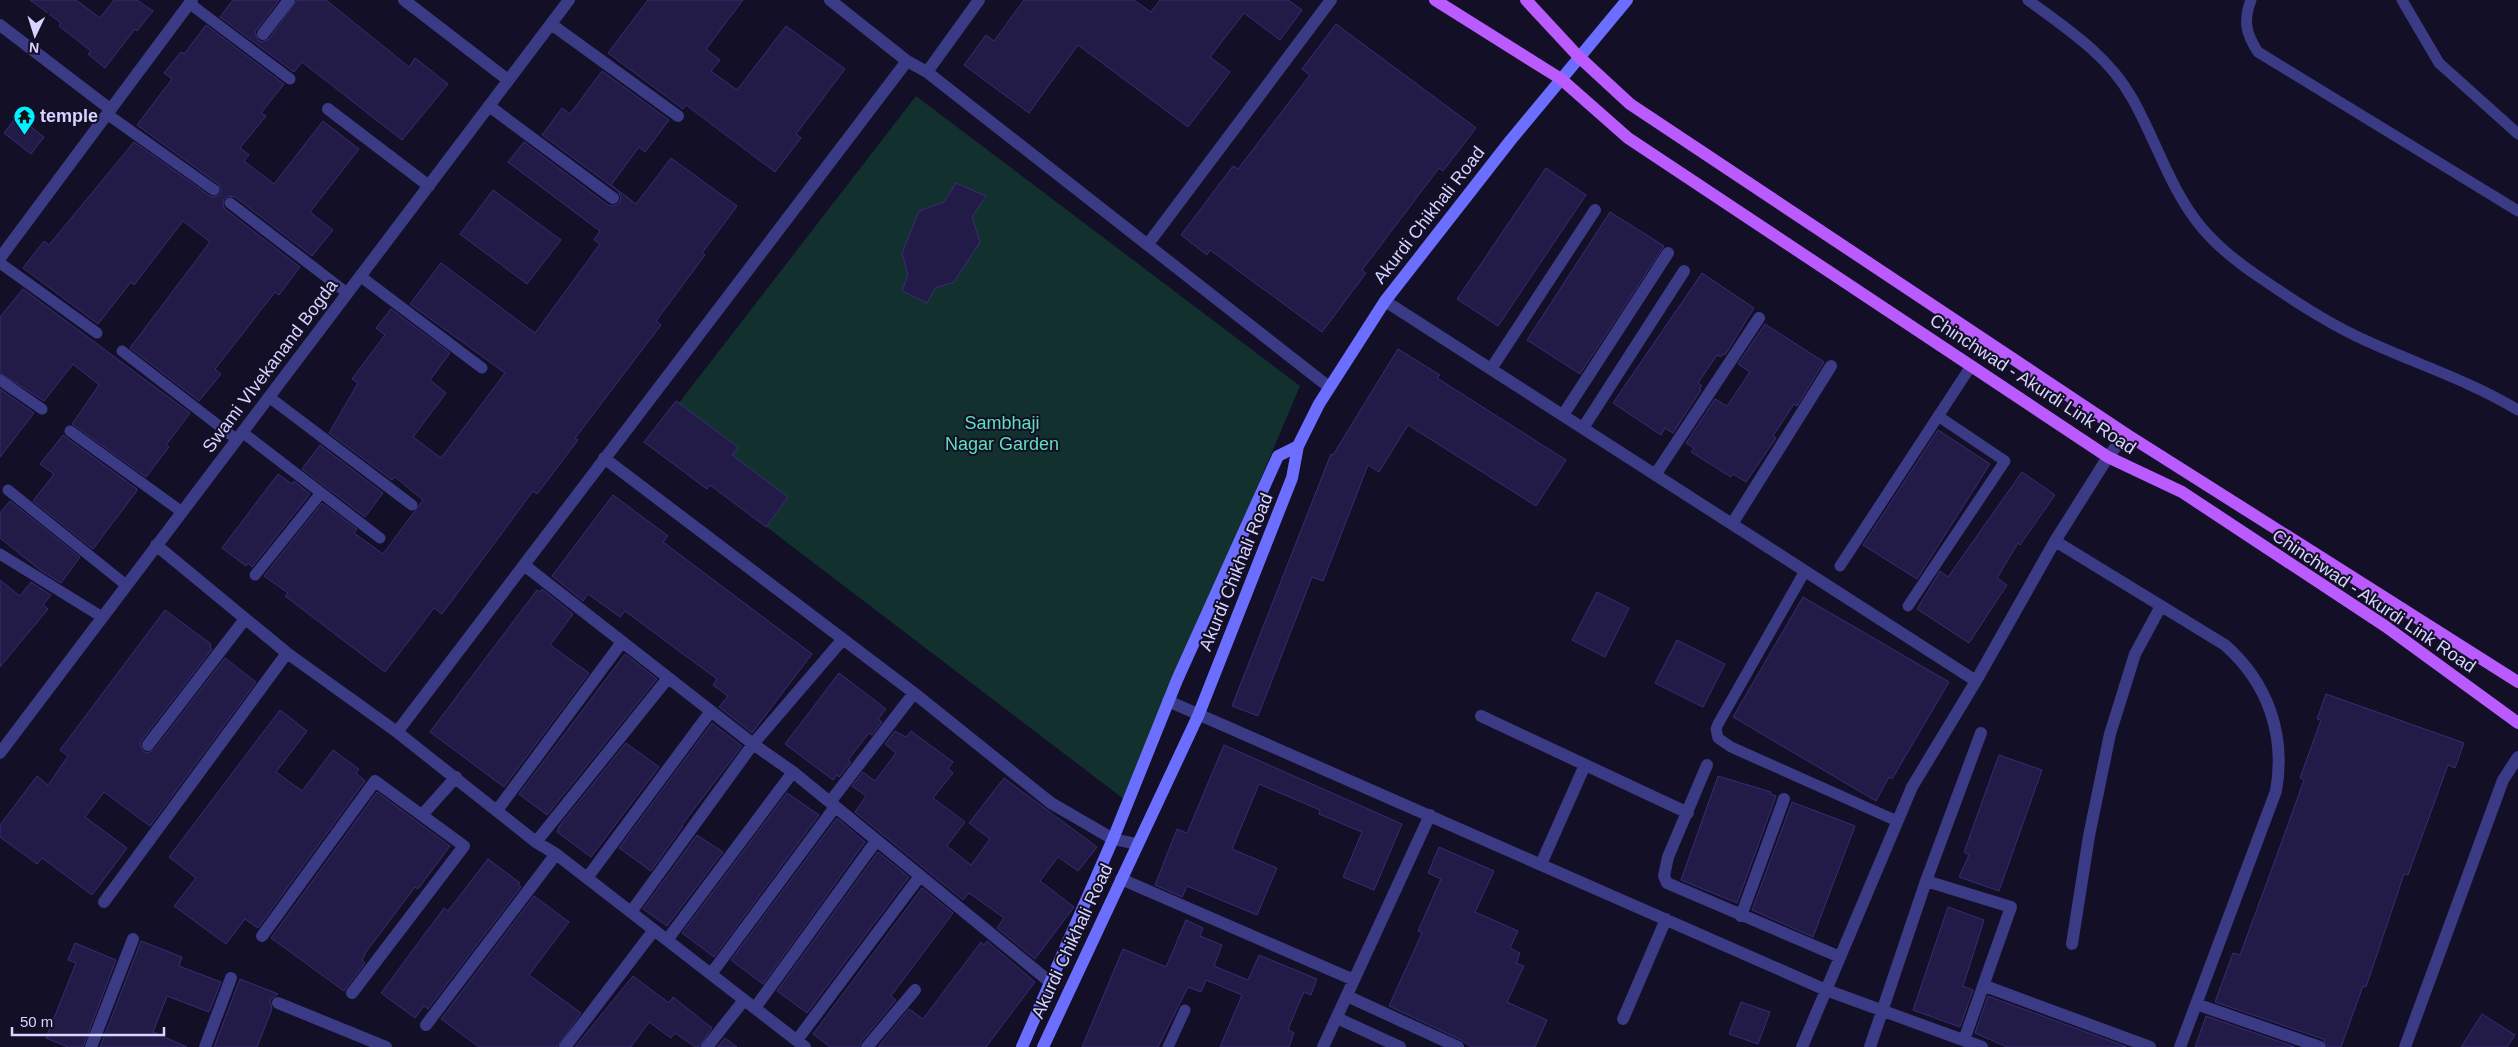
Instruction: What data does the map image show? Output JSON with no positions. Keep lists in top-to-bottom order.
{
  "streets": {
    "main road": ["Akurdi Chikhali Road", "Chinchwad - Akurdi Link Road"],
    "street": ["Swami VIvekanand Bogda"]
  },
  "crossings": [
    ["Akurdi Chikhali Road", "Chinchwad - Akurdi Link Road"]
  ],
  "parks": ["Sambhaji Nagar Garden"],
  "places": {
    "temple": ["temple"]
  },
  "scale_bar": "50 m",
  "north": "bottom"
}
